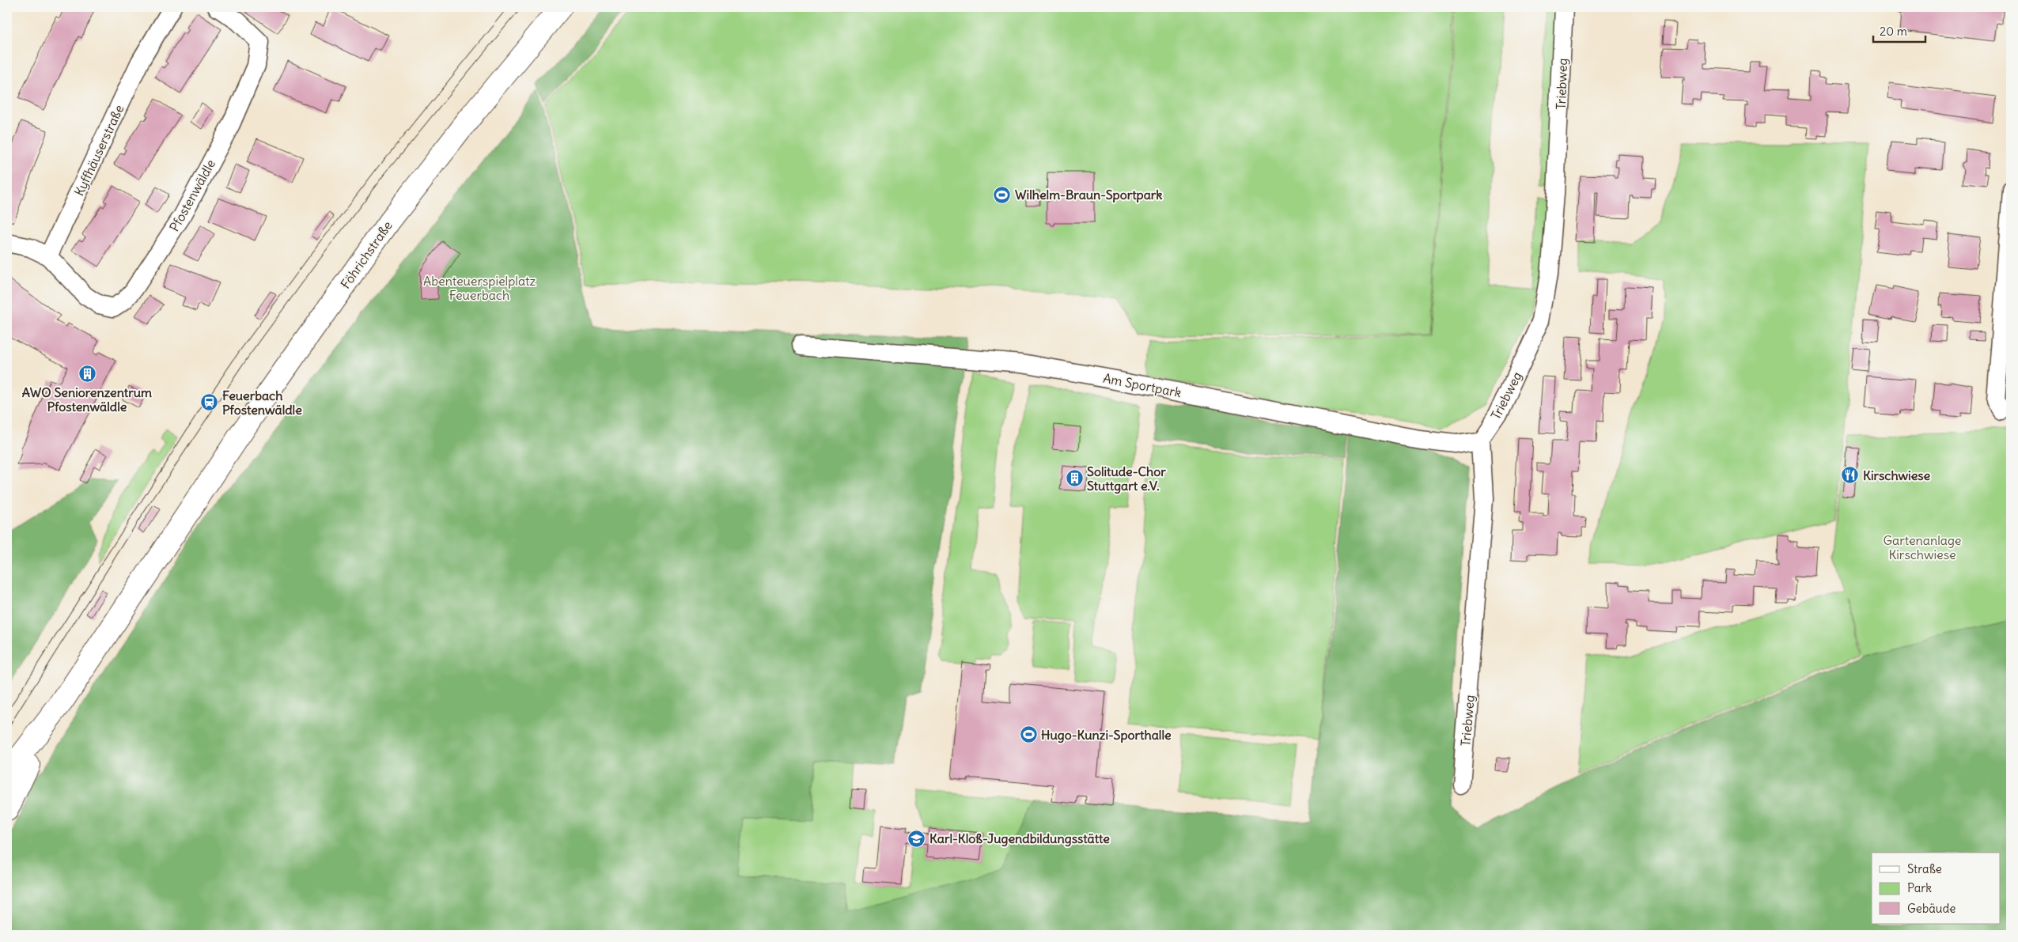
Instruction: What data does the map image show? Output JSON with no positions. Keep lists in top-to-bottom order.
{
  "streets": {
    "main road": ["Föhrichstraße"],
    "street": [
      "Triebweg",
      "Kyffhäuserstraße",
      "Pfostenwäldle",
      "Am Sportpark"
    ]
  },
  "crossings": [
    ["Triebweg", "Am Sportpark"],
    ["Kyffhäuserstraße", "Pfostenwäldle"]
  ],
  "parks": ["Abenteuerspielplatz Feuerbach", "Gartenanlage Kirschwiese"],
  "places": {
    "sports": ["Wilhelm-Braun-Sportpark", "Hugo-Kunzi-Sporthalle"],
    "building": ["AWO Seniorenzentrum Pfostenwäldle", "Solitude-Chor Stuttgart e.V."],
    "station": ["Feuerbach Pfostenwäldle"],
    "restaurant": ["Kirschwiese"],
    "school or university": ["Karl-Kloß-Jugendbildungsstätte"]
  },
  "legend": ["Straße", "Park", "Gebäude"],
  "scale_bar": "20 m"
}
